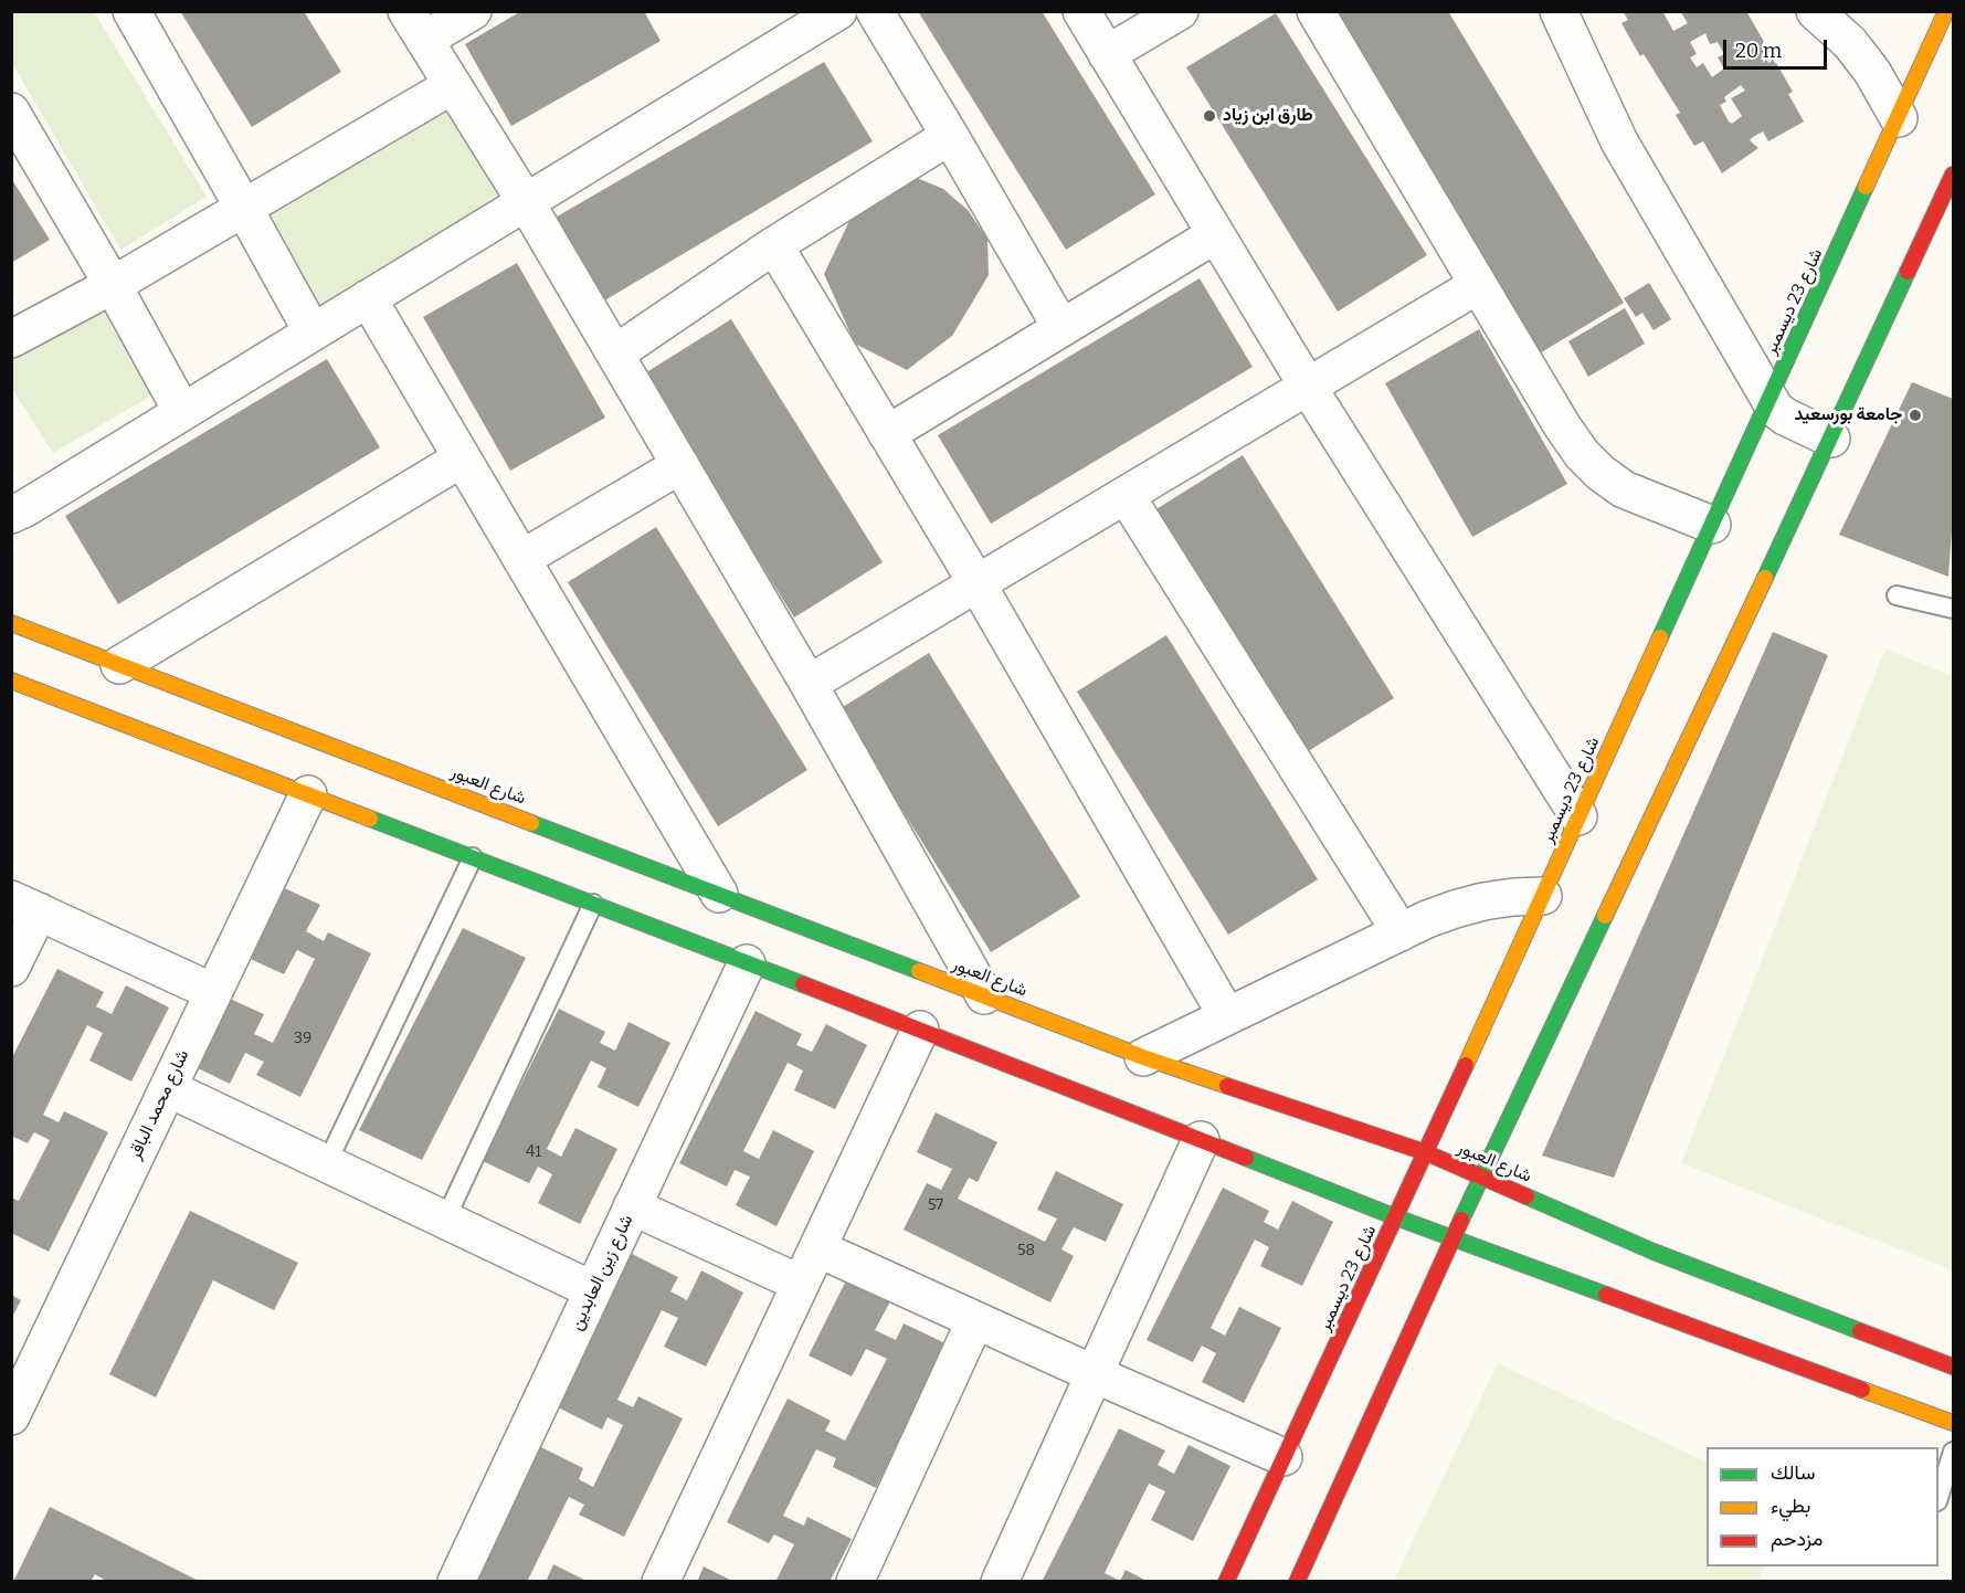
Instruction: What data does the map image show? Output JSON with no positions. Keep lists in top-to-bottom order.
{
  "streets": {
    "street": [
      "شارع 23 ديسمبر",
      "شارع العبور",
      "شارع محمد الباقر",
      "شارع زين العابدين"
    ]
  },
  "crossings": [
    ["شارع 23 ديسمبر", "شارع العبور"]
  ],
  "places": ["طارق ابن زياد", "جامعة بورسعيد"],
  "house_numbers": [
    "39",
    "41",
    "57",
    "58"
  ],
  "legend": ["سالك", "بطيء", "مزدحم"],
  "scale_bar": "20 m"
}
